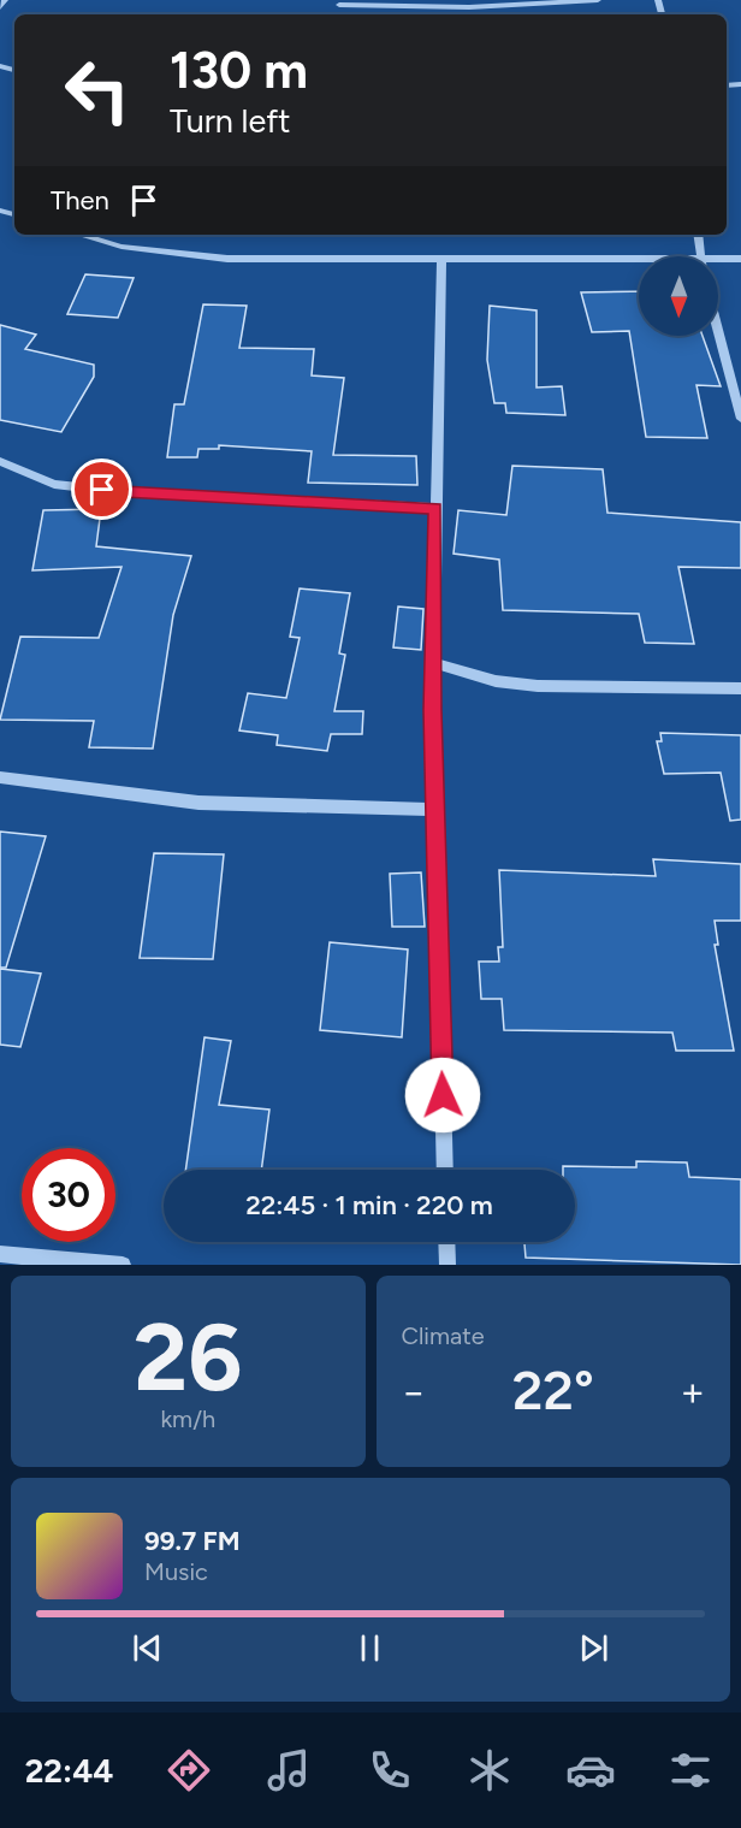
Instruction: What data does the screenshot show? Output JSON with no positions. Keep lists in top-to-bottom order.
{
  "north": "bottom",
  "page": {
    "turn": ["130 m", "Turn left"],
    "then": "Then",
    "limit": "30",
    "trip": "22:45 · 1 min · 220 m",
    "tile": [
      ["26", "km/h"],
      "Climate"
    ],
    "heat": ["−", "22°", "+"],
    "song": ["99.7 FM", "Music"],
    "tabs": "22:44"
  }
}
